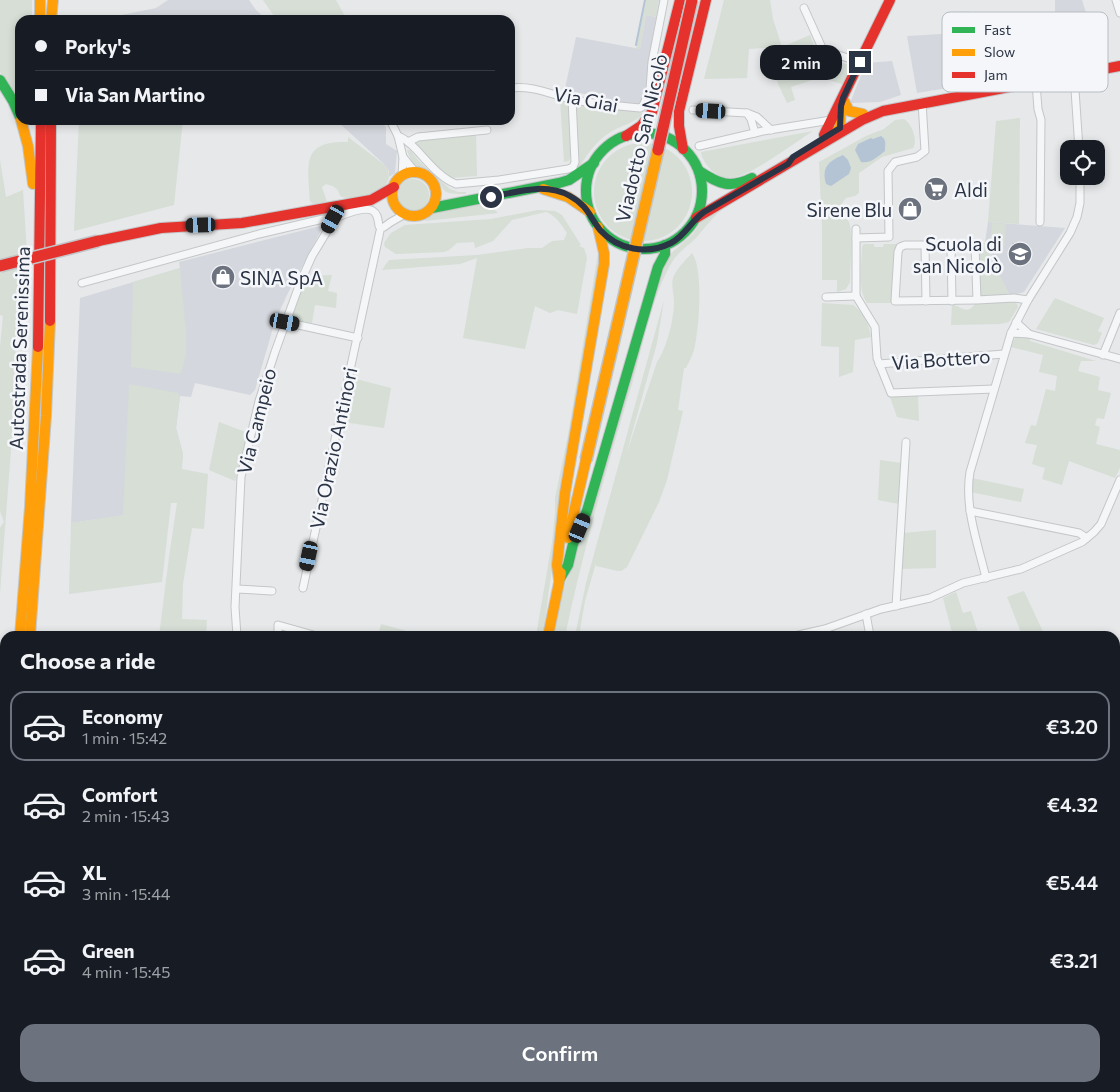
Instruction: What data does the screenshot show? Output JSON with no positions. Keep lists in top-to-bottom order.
{
  "streets": {
    "main road": ["Viadotto San Nicolò", "Autostrada Serenissima"],
    "street": [
      "Via Giai",
      "Via Bottero",
      "Via Campeio",
      "Via Orazio Antinori"
    ]
  },
  "places": {
    "supermarket": ["Aldi"],
    "shop": ["Sirene Blu", "SINA SpA"],
    "school or university": ["Scuola di san Nicolò"]
  },
  "legend": ["Fast", "Slow", "Jam"],
  "page": {
    "banner": ["Porky's", "Via San Martino"],
    "bubble": "2 min",
    "heading": "Choose a ride",
    "list": [
      {
        "name": "Economy",
        "note": "1 min · 15:42",
        "value": "€3.20"
      },
      {
        "name": "Comfort",
        "note": "2 min · 15:43",
        "value": "€4.32"
      },
      {
        "name": "XL",
        "note": "3 min · 15:44",
        "value": "€5.44"
      },
      {
        "name": "Green",
        "note": "4 min · 15:45",
        "value": "€3.21"
      }
    ],
    "buttons": "Confirm"
  }
}
